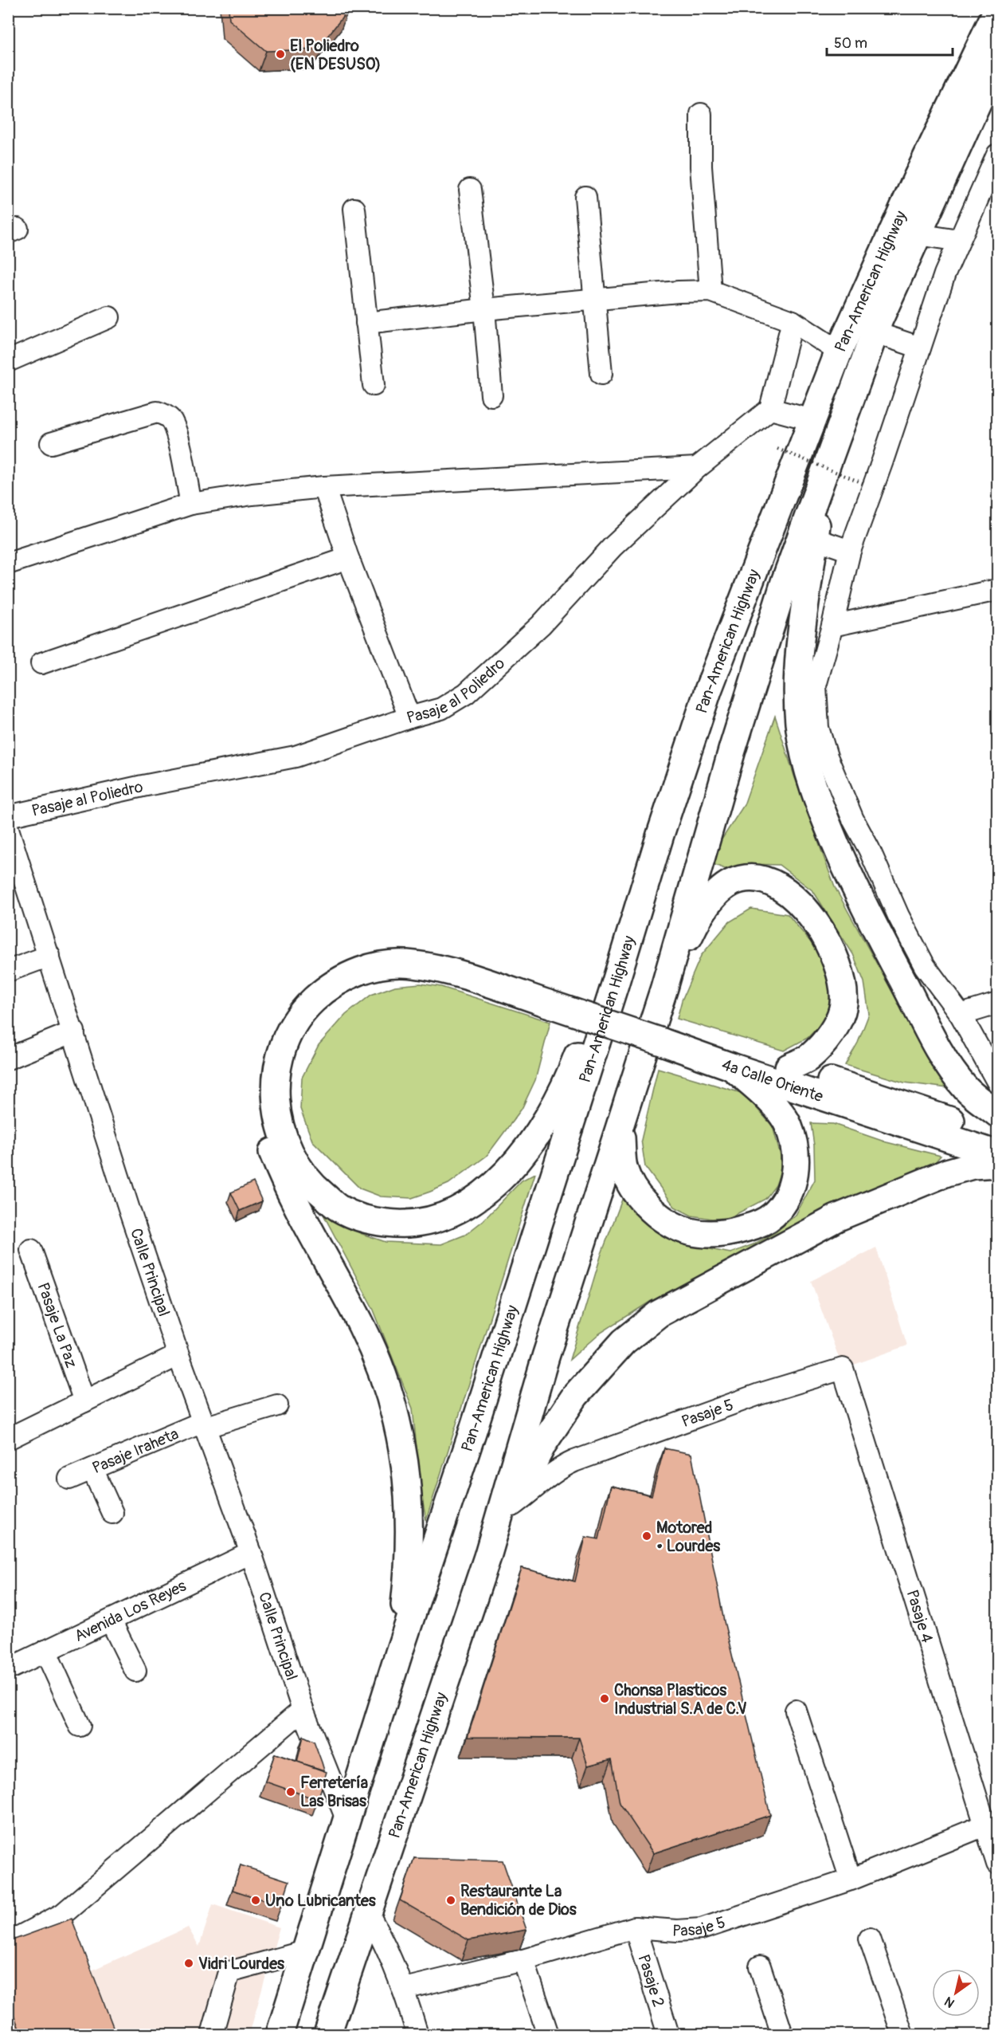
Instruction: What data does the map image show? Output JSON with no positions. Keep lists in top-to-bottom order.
{
  "streets": {
    "highway": ["Pan-American Highway", "4a Calle Oriente"],
    "street": [
      "Pasaje al Poliedro",
      "Calle Principal",
      "Pasaje La Paz",
      "Pasaje 5",
      "Pasaje Iraheta",
      "Avenida Los Reyes",
      "Pasaje 4",
      "Pasaje 2"
    ]
  },
  "crossings": [
    ["Pan-American Highway", "Calle Principal"],
    ["Calle Principal", "Pasaje Iraheta"],
    ["Calle Principal", "Avenida Los Reyes"],
    ["Pasaje 5", "Pasaje 4"],
    ["Pasaje 5", "Pasaje 2"]
  ],
  "places": [
    "El Poliedro (EN DESUSO)",
    "Motored • Lourdes",
    "Chonsa Plasticos Industrial S.A de C.V",
    "Ferretería Las Brisas",
    "Uno Lubricantes",
    "Restaurante La Bendición de Dios",
    "Vidri Lourdes"
  ],
  "scale_bar": "50 m",
  "north": "bottom left"
}
